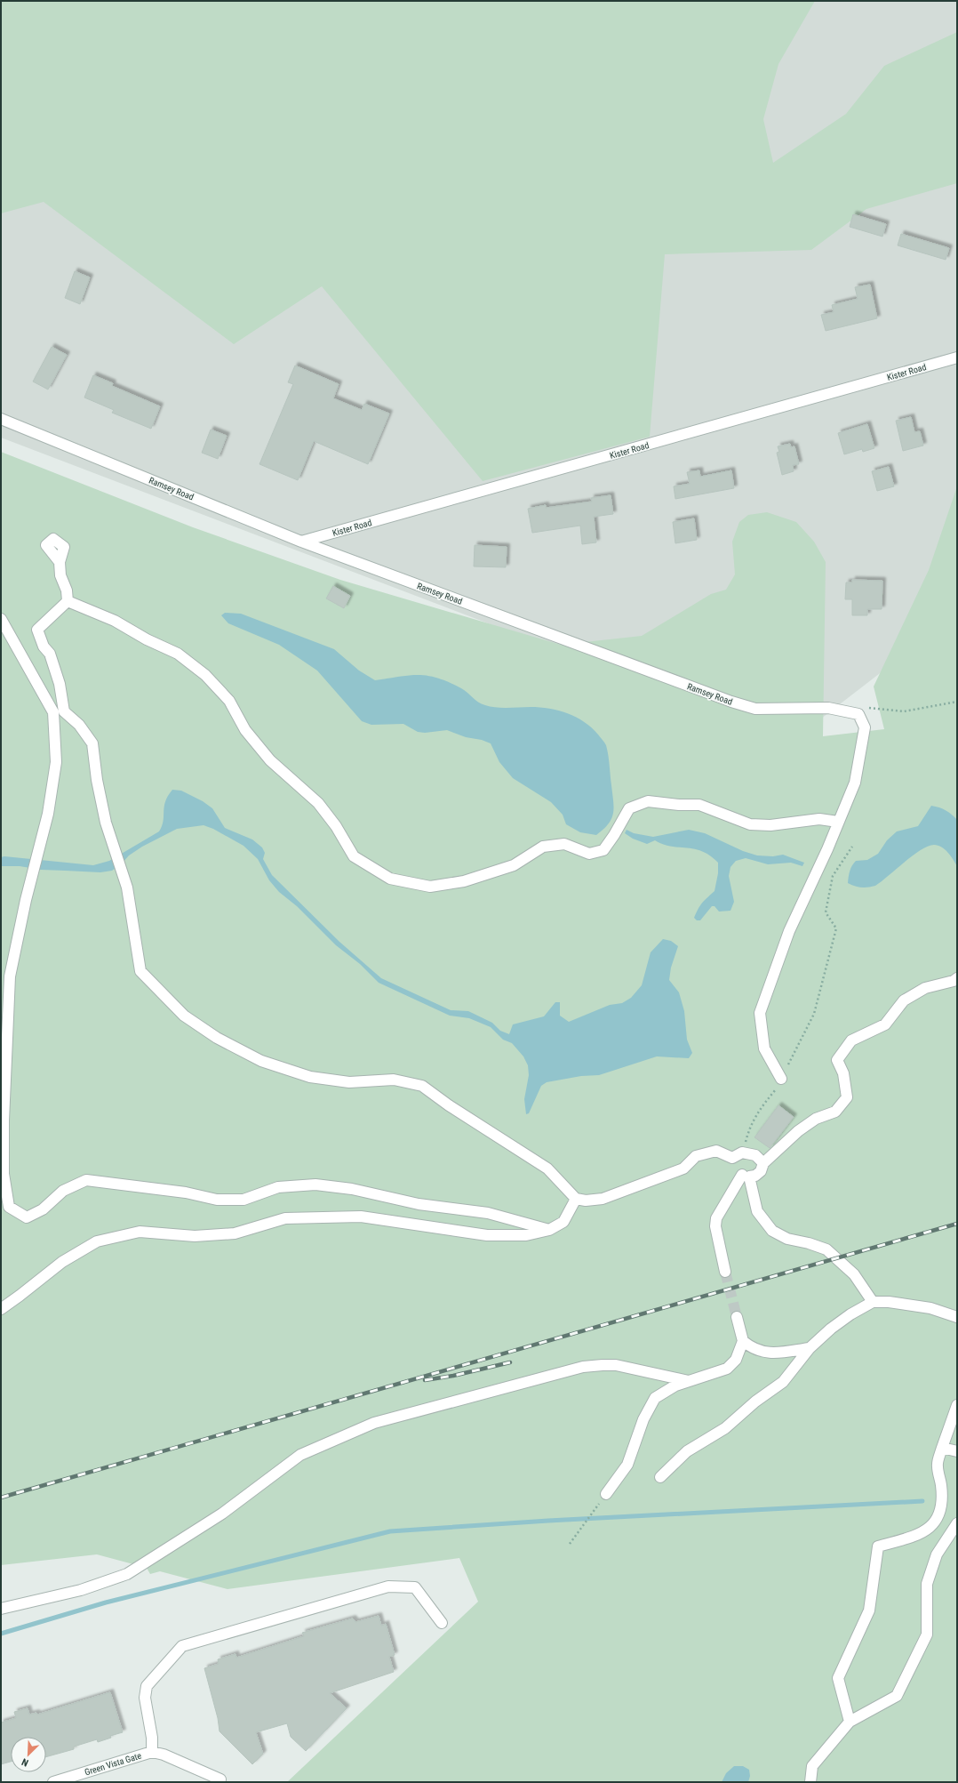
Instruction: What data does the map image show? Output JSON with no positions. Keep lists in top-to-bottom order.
{
  "streets": {
    "street": ["Kister Road", "Ramsey Road", "Green Vista Gate"]
  },
  "crossings": [
    ["Kister Road", "Ramsey Road"]
  ],
  "north": "bottom left"
}
